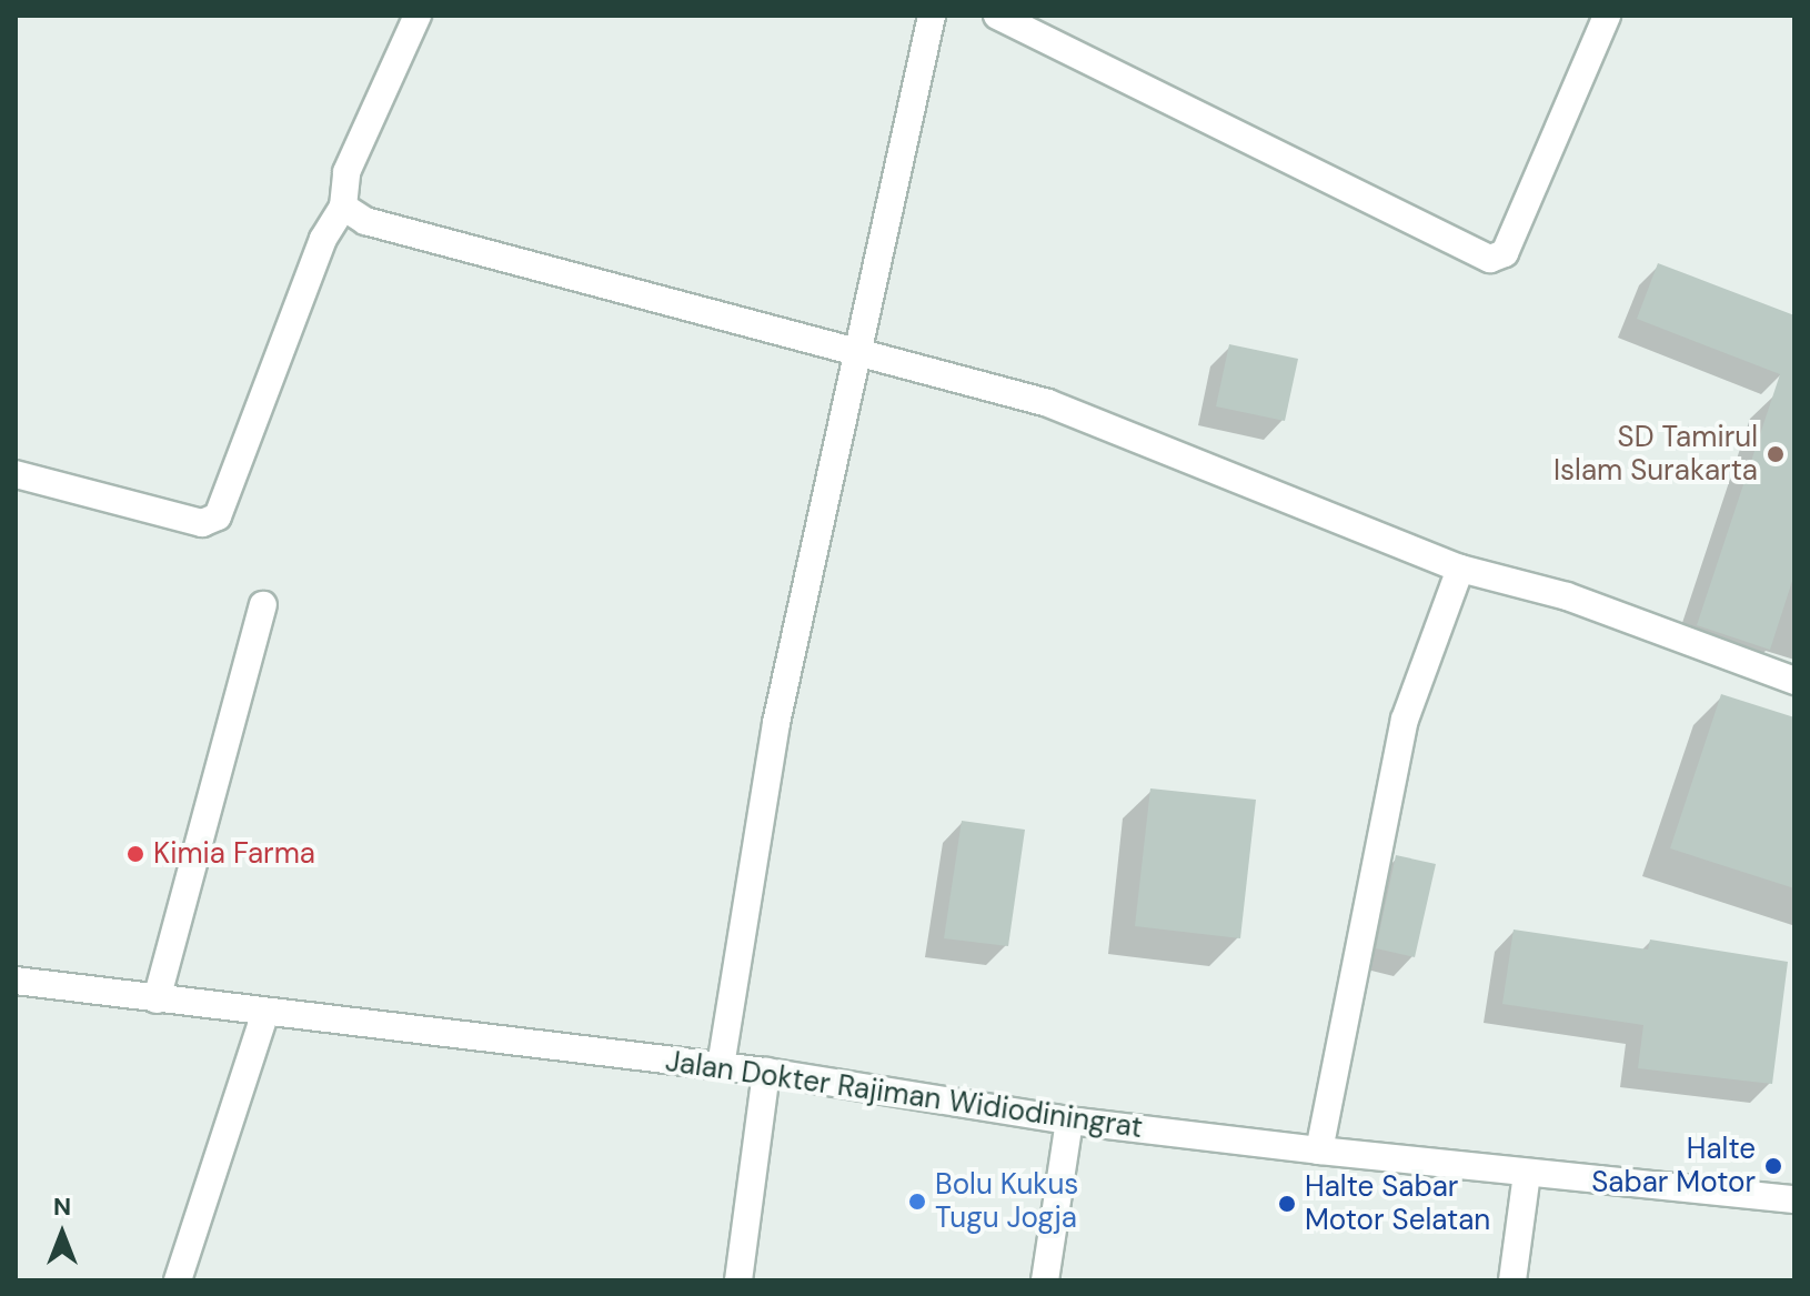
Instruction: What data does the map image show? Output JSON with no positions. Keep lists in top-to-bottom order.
{
  "streets": {
    "street": ["Jalan Dokter Rajiman Widiodiningrat"]
  },
  "places": [
    "SD Tamirul Islam Surakarta",
    "Kimia Farma",
    "Halte Sabar Motor",
    "Bolu Kukus Tugu Jogja",
    "Halte Sabar Motor Selatan"
  ],
  "north": "top"
}
